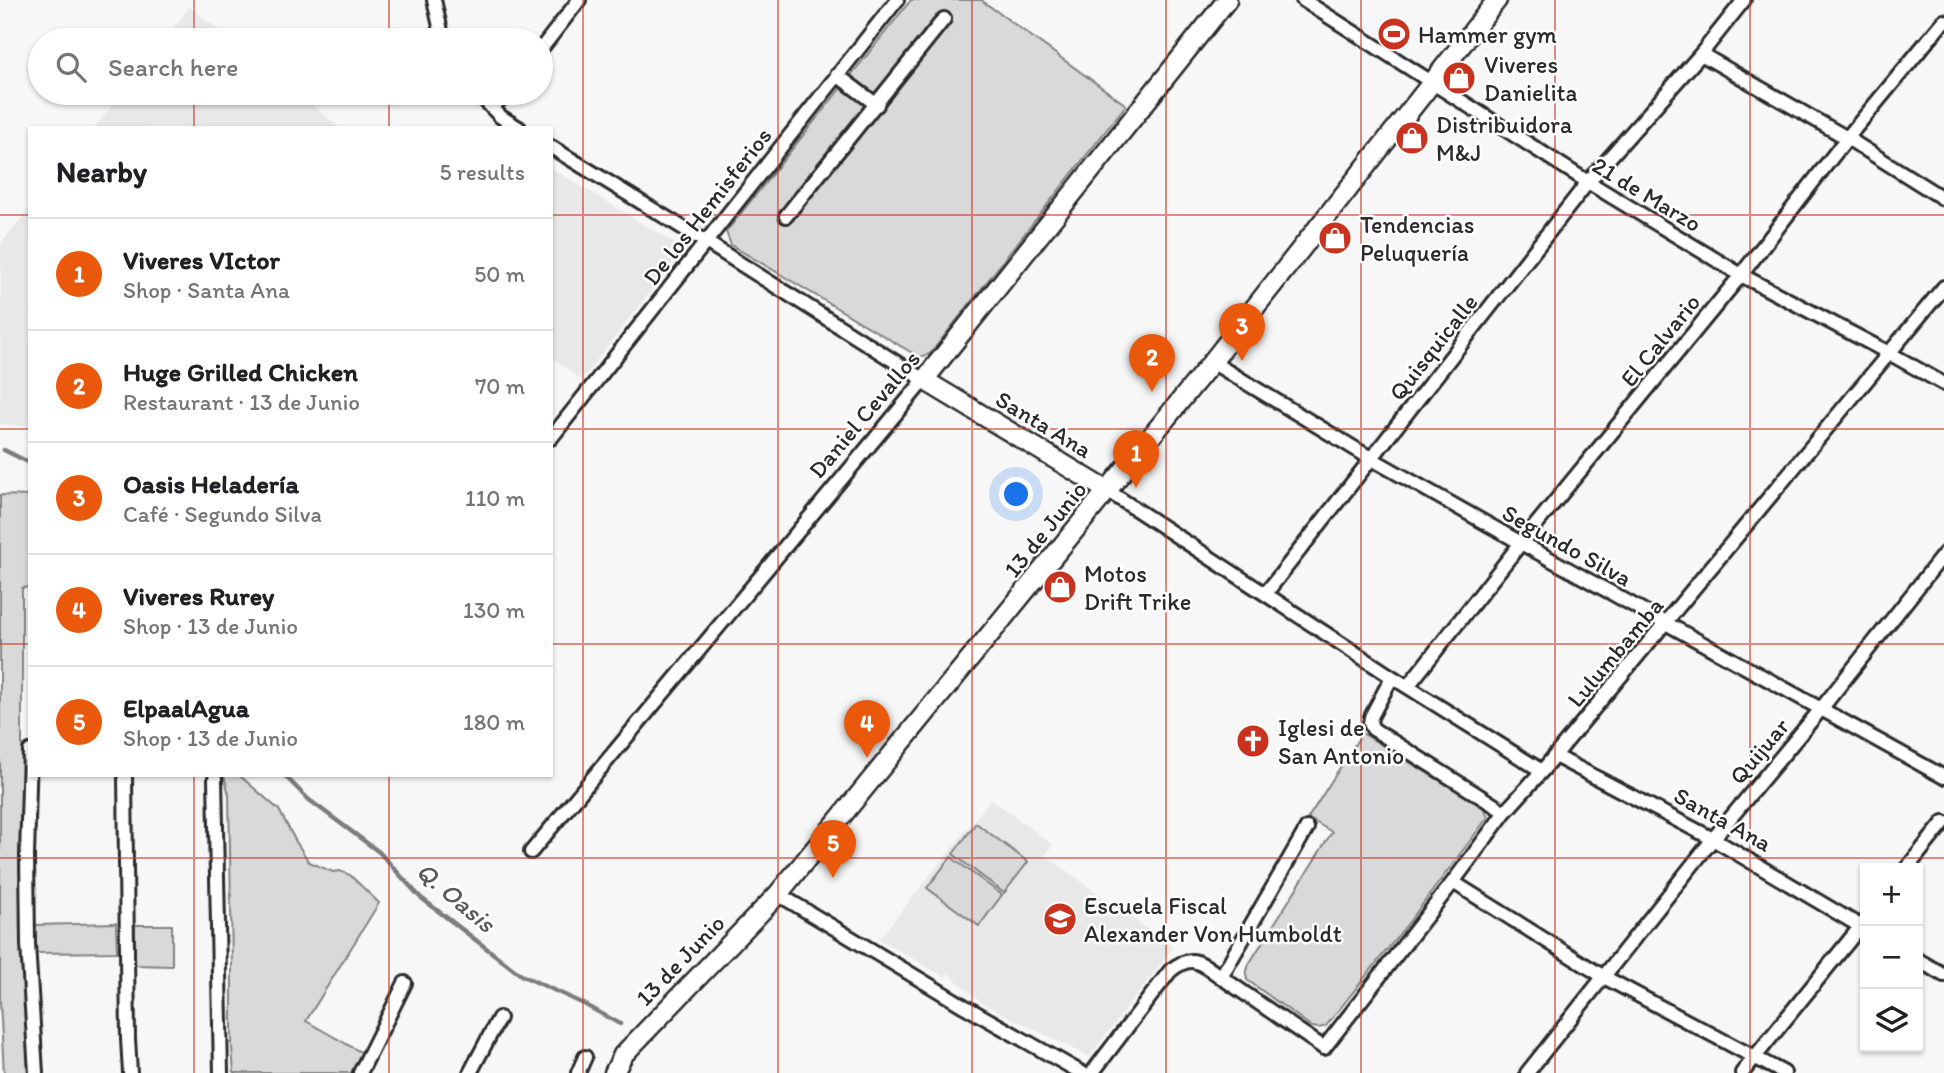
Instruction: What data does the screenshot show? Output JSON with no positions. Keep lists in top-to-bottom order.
{
  "streets": {
    "main road": ["Daniel Cevallos", "Santa Ana", "13 de Junio"],
    "street": [
      "21 de Marzo",
      "De los Hemisferios",
      "El Calvario",
      "Quisquicalle",
      "Segundo Silva",
      "Lulumbamba",
      "Quijuar"
    ]
  },
  "crossings": [
    ["21 de Marzo", "El Calvario"],
    ["21 de Marzo", "Quisquicalle"],
    ["21 de Marzo", "13 de Junio"],
    ["21 de Marzo", "Lulumbamba"],
    ["De los Hemisferios", "Santa Ana"],
    ["El Calvario", "Santa Ana"],
    ["El Calvario", "Segundo Silva"],
    ["Quisquicalle", "Santa Ana"],
    ["Quisquicalle", "Segundo Silva"],
    ["Daniel Cevallos", "Santa Ana"],
    ["Santa Ana", "13 de Junio"],
    ["Santa Ana", "Lulumbamba"],
    ["Santa Ana", "Quijuar"],
    ["13 de Junio", "Segundo Silva"],
    ["Segundo Silva", "Lulumbamba"],
    ["Segundo Silva", "Quijuar"]
  ],
  "water": ["Q. Oasis"],
  "places": {
    "sports": ["Hammer gym"],
    "shop": [
      "Viveres Danielita",
      "Distribuidora M&J",
      "Tendencias Peluquería",
      "Motos Drift Trike"
    ],
    "church": ["Iglesi de San Antonio"],
    "school or university": ["Escuela Fiscal Alexander Von Humboldt"]
  },
  "page": {
    "search": "Search here",
    "heading": ["Nearby", "5 results"],
    "list": [
      {
        "mark": "1",
        "name": "Viveres VIctor",
        "note": "Shop · Santa Ana",
        "value": "50 m"
      },
      {
        "mark": "2",
        "name": "Huge Grilled Chicken",
        "note": "Restaurant · 13 de Junio",
        "value": "70 m"
      },
      {
        "mark": "3",
        "name": "Oasis Heladería",
        "note": "Café · Segundo Silva",
        "value": "110 m"
      },
      {
        "mark": "4",
        "name": "Viveres Rurey",
        "note": "Shop · 13 de Junio",
        "value": "130 m"
      },
      {
        "mark": "5",
        "name": "ElpaalAgua",
        "note": "Shop · 13 de Junio",
        "value": "180 m"
      }
    ],
    "pins": [
      "3",
      "2",
      "1",
      "4",
      "5"
    ],
    "map_buttons": ["+", "−"]
  }
}
